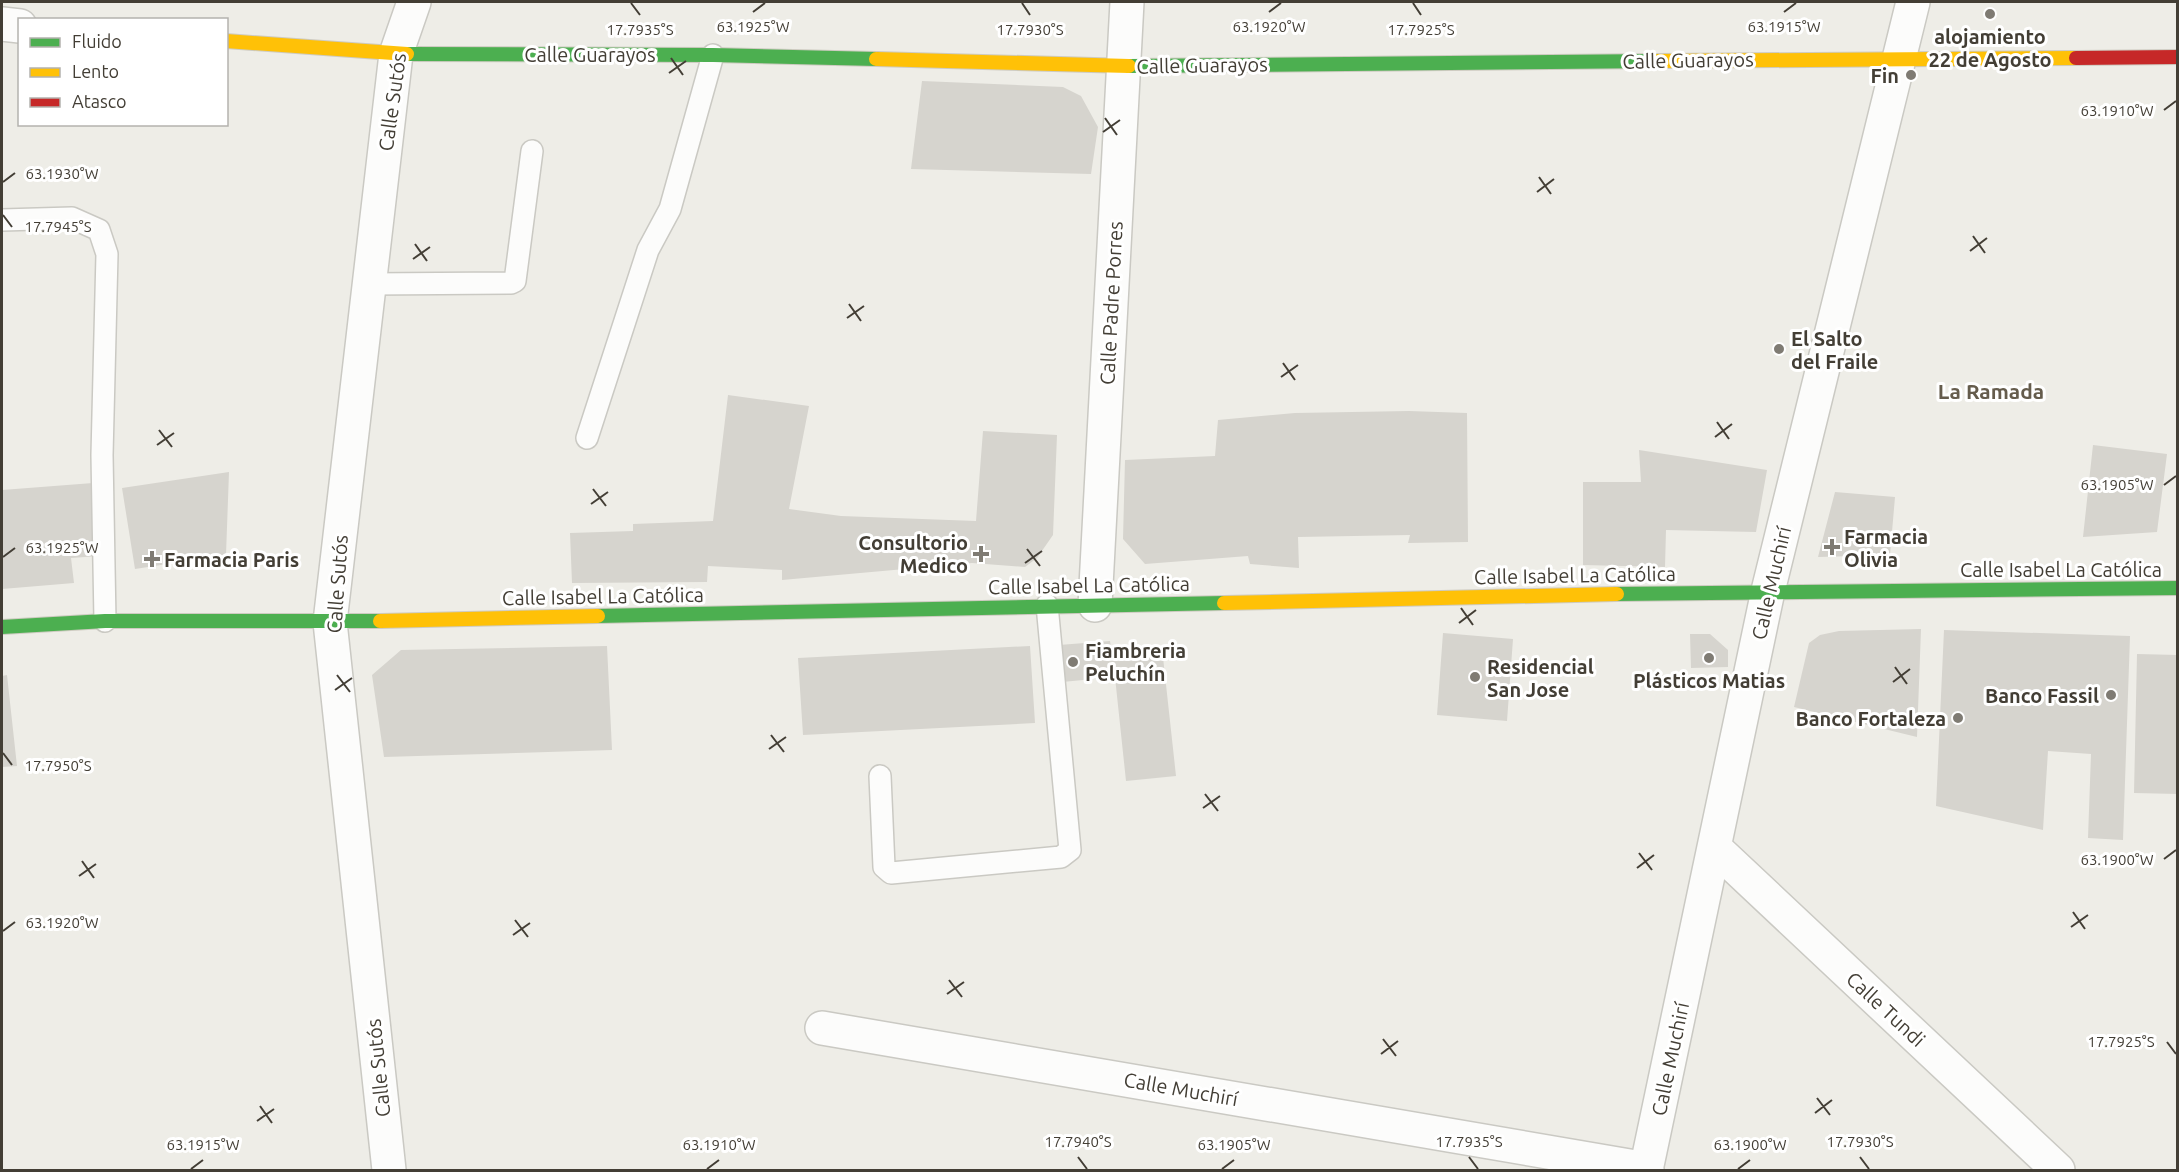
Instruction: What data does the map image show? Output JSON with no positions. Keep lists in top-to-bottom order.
{
  "streets": {
    "street": [
      "Calle Guarayos",
      "Calle Sutós",
      "Calle Padre Porres",
      "Calle Isabel La Católica",
      "Calle Muchirí",
      "Calle Tundi"
    ]
  },
  "crossings": [
    ["Calle Guarayos", "Calle Sutós"],
    ["Calle Guarayos", "Calle Padre Porres"],
    ["Calle Guarayos", "Calle Muchirí"],
    ["Calle Sutós", "Calle Isabel La Católica"],
    ["Calle Padre Porres", "Calle Isabel La Católica"],
    ["Calle Isabel La Católica", "Calle Muchirí"],
    ["Calle Muchirí", "Calle Tundi"]
  ],
  "districts": ["La Ramada"],
  "places": {
    "other": [
      "alojamiento 22 de Agosto",
      "Fin",
      "El Salto del Fraile",
      "Plásticos Matias",
      "Fiambreria Peluchín",
      "Residencial San Jose",
      "Banco Fassil",
      "Banco Fortaleza"
    ],
    "health": ["Farmacia Olivia", "Consultorio Medico", "Farmacia Paris"]
  },
  "legend": ["Fluido", "Lento", "Atasco"],
  "coordinates": [
    "63.1925°W",
    "63.1920°W",
    "63.1915°W",
    "17.7935°S",
    "17.7930°S",
    "17.7925°S",
    "63.1910°W",
    "63.1930°W",
    "17.7945°S",
    "63.1905°W",
    "17.7950°S",
    "63.1900°W",
    "17.7940°S"
  ]
}
